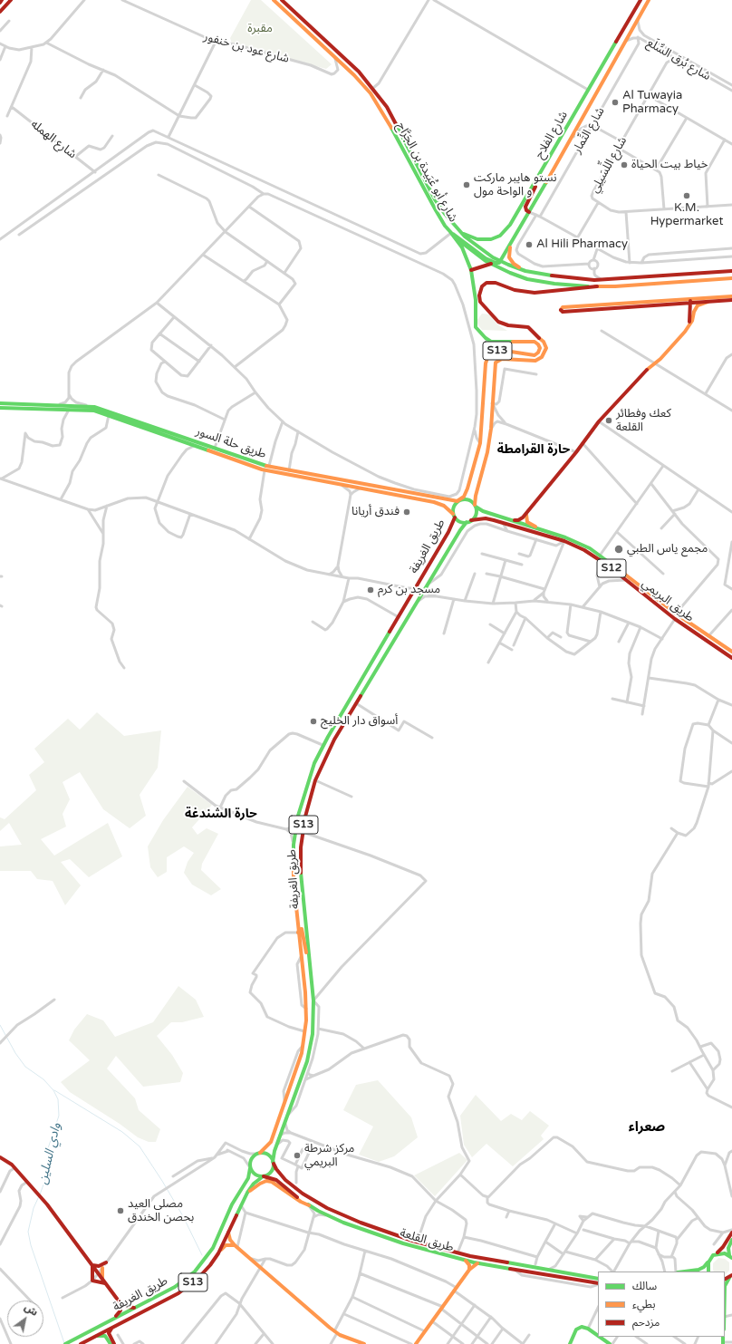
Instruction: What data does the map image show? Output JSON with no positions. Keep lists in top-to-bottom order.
{
  "streets": {
    "main road": [
      "شارع الفلاح",
      "شارع أبو عُبَيدة بن الجَرَّاح",
      "S13",
      "طريق حلة السور",
      "طريق الغريفة",
      "S12",
      "طريق البريمي",
      "طريق القلعة"
    ],
    "street": [
      "شارع عود بن خنفور",
      "شارع بُرق السِّلَع",
      "شارع التِّمار",
      "شارع الهمله",
      "شارع اللِّسَيلِي"
    ]
  },
  "crossings": [
    ["شارع عود بن خنفور", "شارع أبو عُبَيدة بن الجَرَّاح"],
    ["شارع بُرق السِّلَع", "شارع الفلاح"],
    ["شارع الفلاح", "شارع أبو عُبَيدة بن الجَرَّاح"],
    ["شارع أبو عُبَيدة بن الجَرَّاح", "S13"],
    ["S13", "طريق حلة السور"],
    ["S13", "طريق الغريفة"],
    ["S13", "S12"],
    ["S13", "طريق البريمي"],
    ["S13", "طريق القلعة"],
    ["طريق حلة السور", "طريق الغريفة"],
    ["طريق حلة السور", "S12"],
    ["طريق حلة السور", "طريق البريمي"],
    ["طريق الغريفة", "S12"],
    ["طريق الغريفة", "طريق البريمي"],
    ["طريق الغريفة", "طريق القلعة"],
    ["S12", "طريق البريمي"]
  ],
  "districts": ["حارة القرامطة", "حارة الشندغة", "صعراء"],
  "water": ["وادي السلين"],
  "parks": ["مقبرة"],
  "places": [
    "Al Tuwayia Pharmacy",
    "خياط بيت الحياة",
    "نستو هايبر ماركت و الواحة مول",
    "K.M. Hypermarket",
    "Al Hili Pharmacy",
    "كعك وفطائر القلعة",
    "فندق أريانا",
    "مجمع ياس الطبي",
    "مسجد بن كرم",
    "أسواق دار الخليج",
    "مركز شرطة البريمي",
    "مصلى العيد بحصن الخندق"
  ],
  "legend": ["سالك", "بطيء", "مزدحم"],
  "north": "top right"
}
